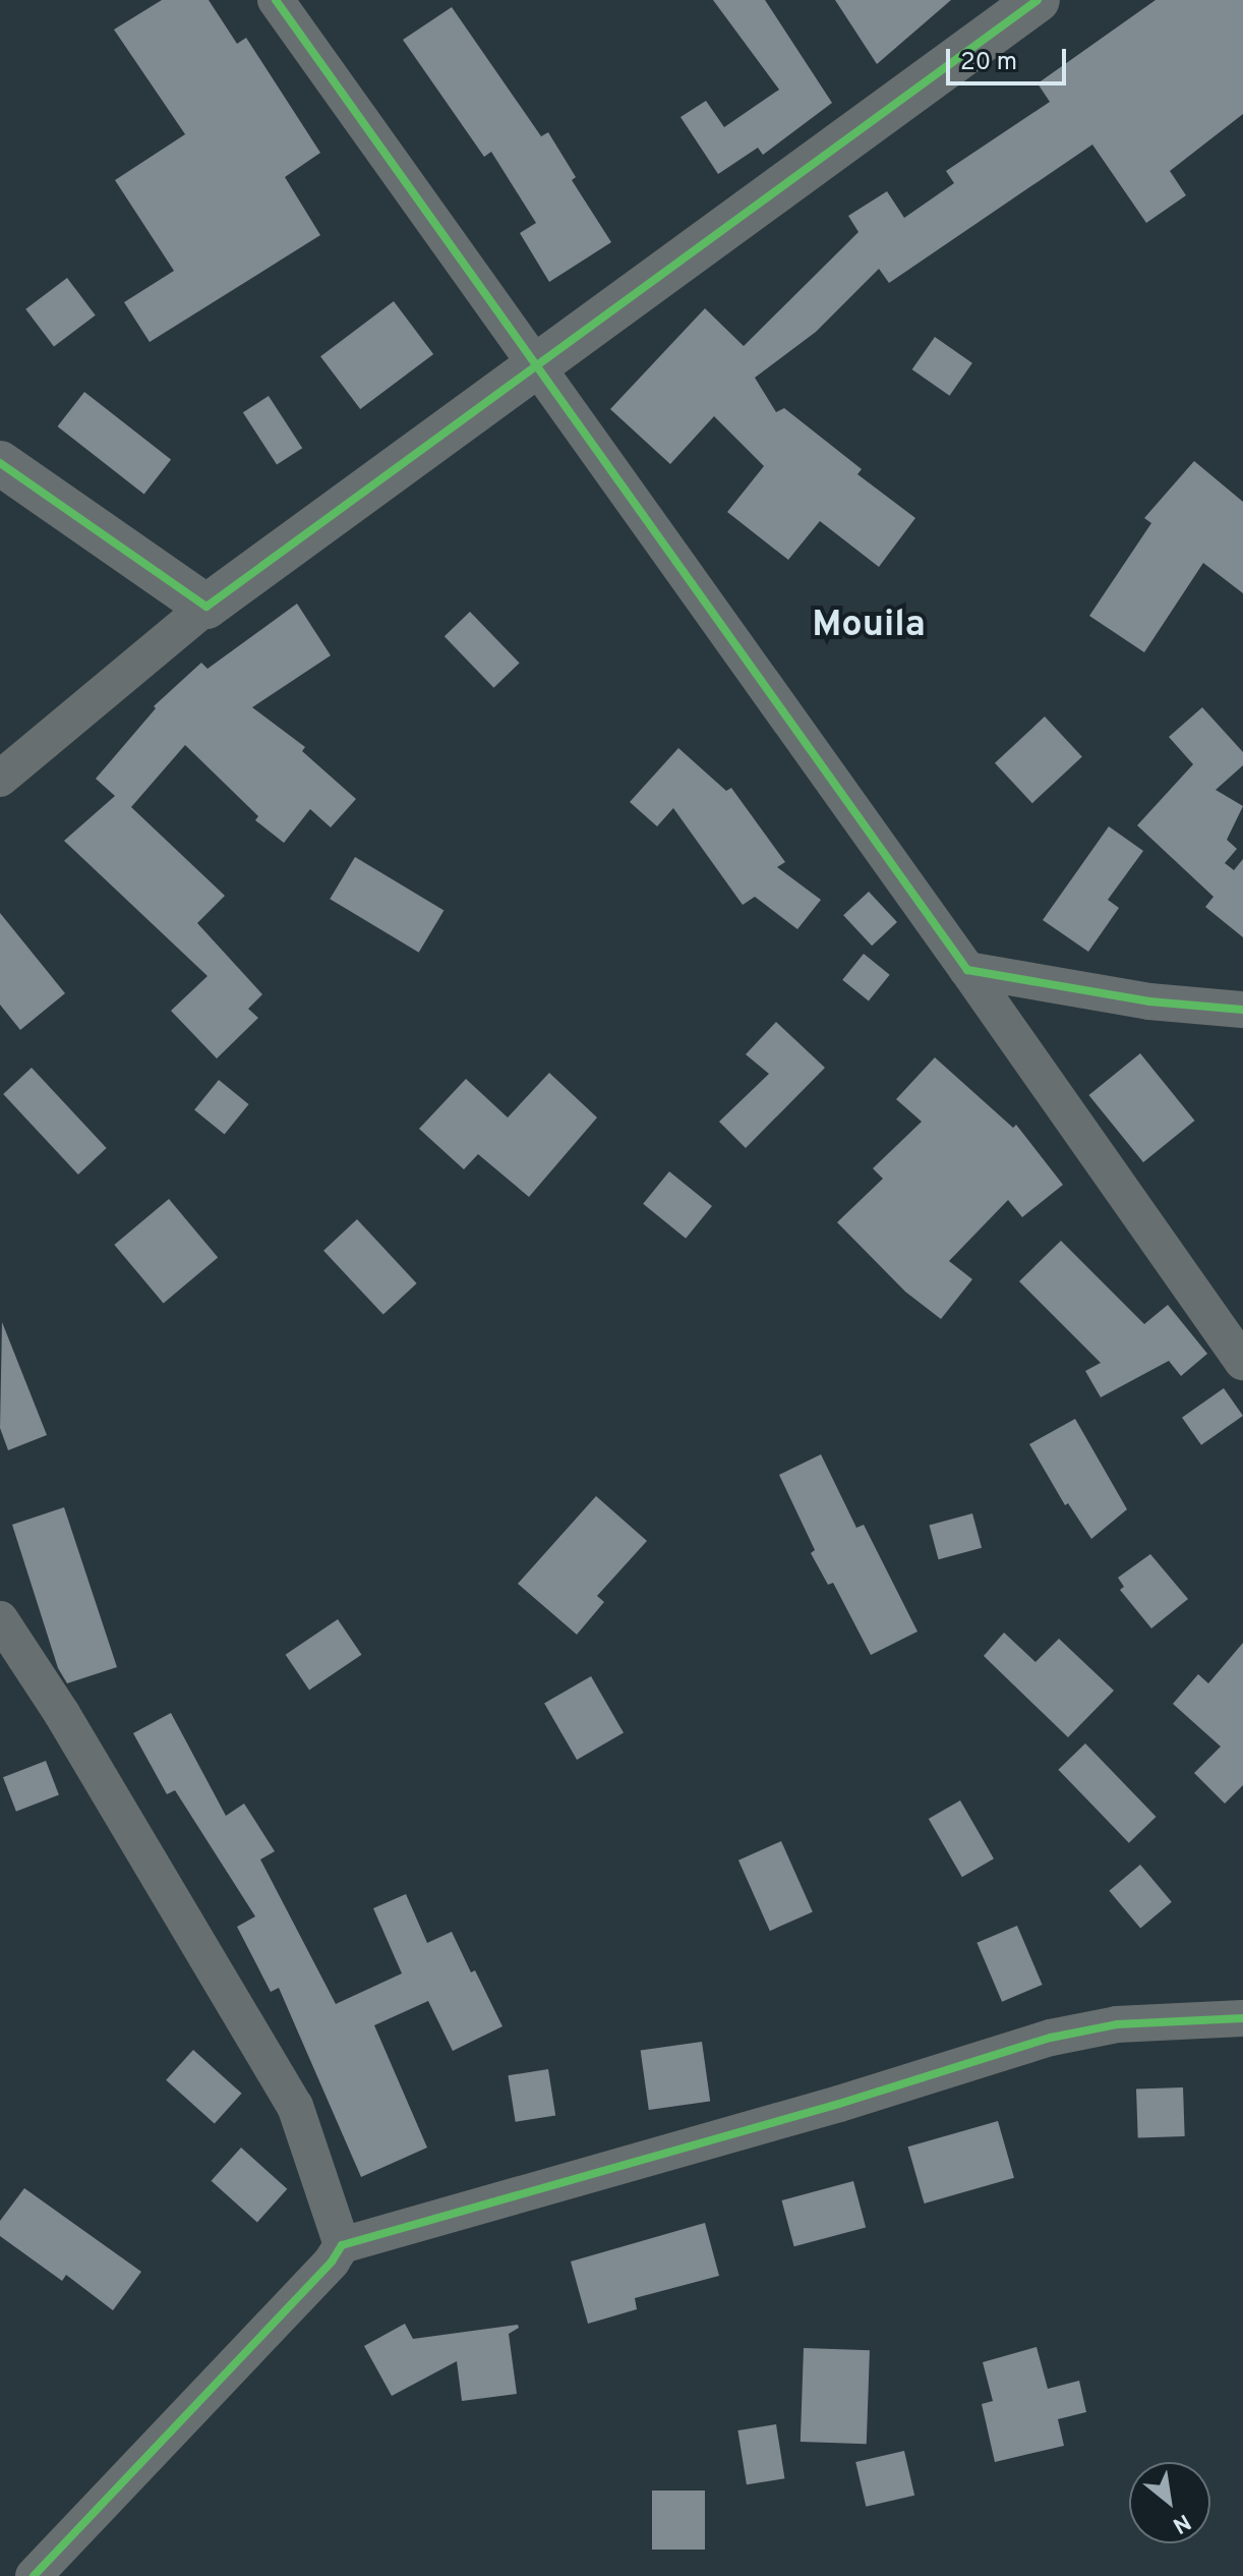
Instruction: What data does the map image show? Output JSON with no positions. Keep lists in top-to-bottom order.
{
  "districts": ["Mouila"],
  "scale_bar": "20 m",
  "north": "bottom right"
}
